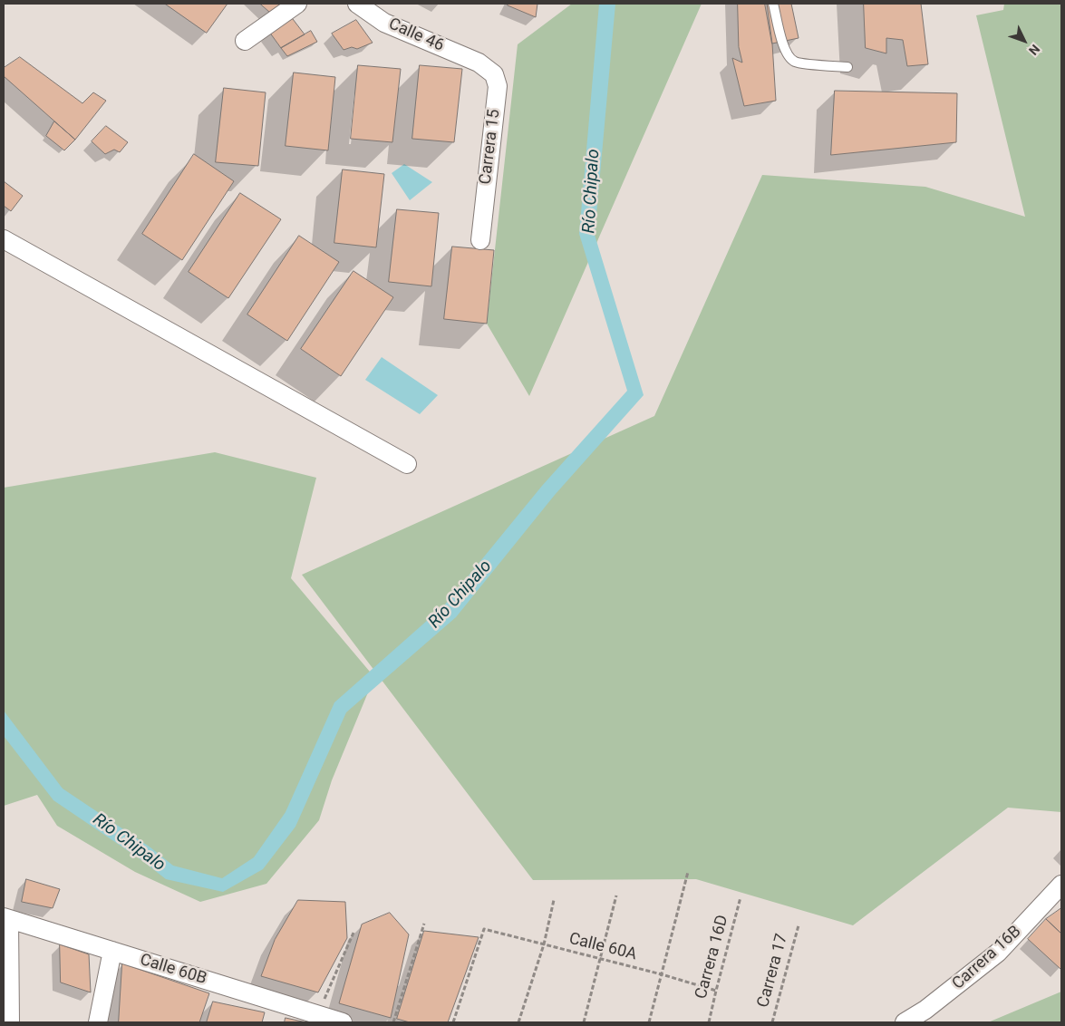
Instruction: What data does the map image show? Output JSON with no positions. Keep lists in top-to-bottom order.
{
  "streets": {
    "street": [
      "Calle 46",
      "Carrera 15",
      "Carrera 16B",
      "Calle 60B"
    ],
    "path": ["Calle 60A", "Carrera 16D", "Carrera 17"]
  },
  "crossings": [
    ["Calle 46", "Carrera 15"],
    ["Calle 60A", "Carrera 16D"]
  ],
  "water": ["Río Chipalo"],
  "north": "bottom right"
}
